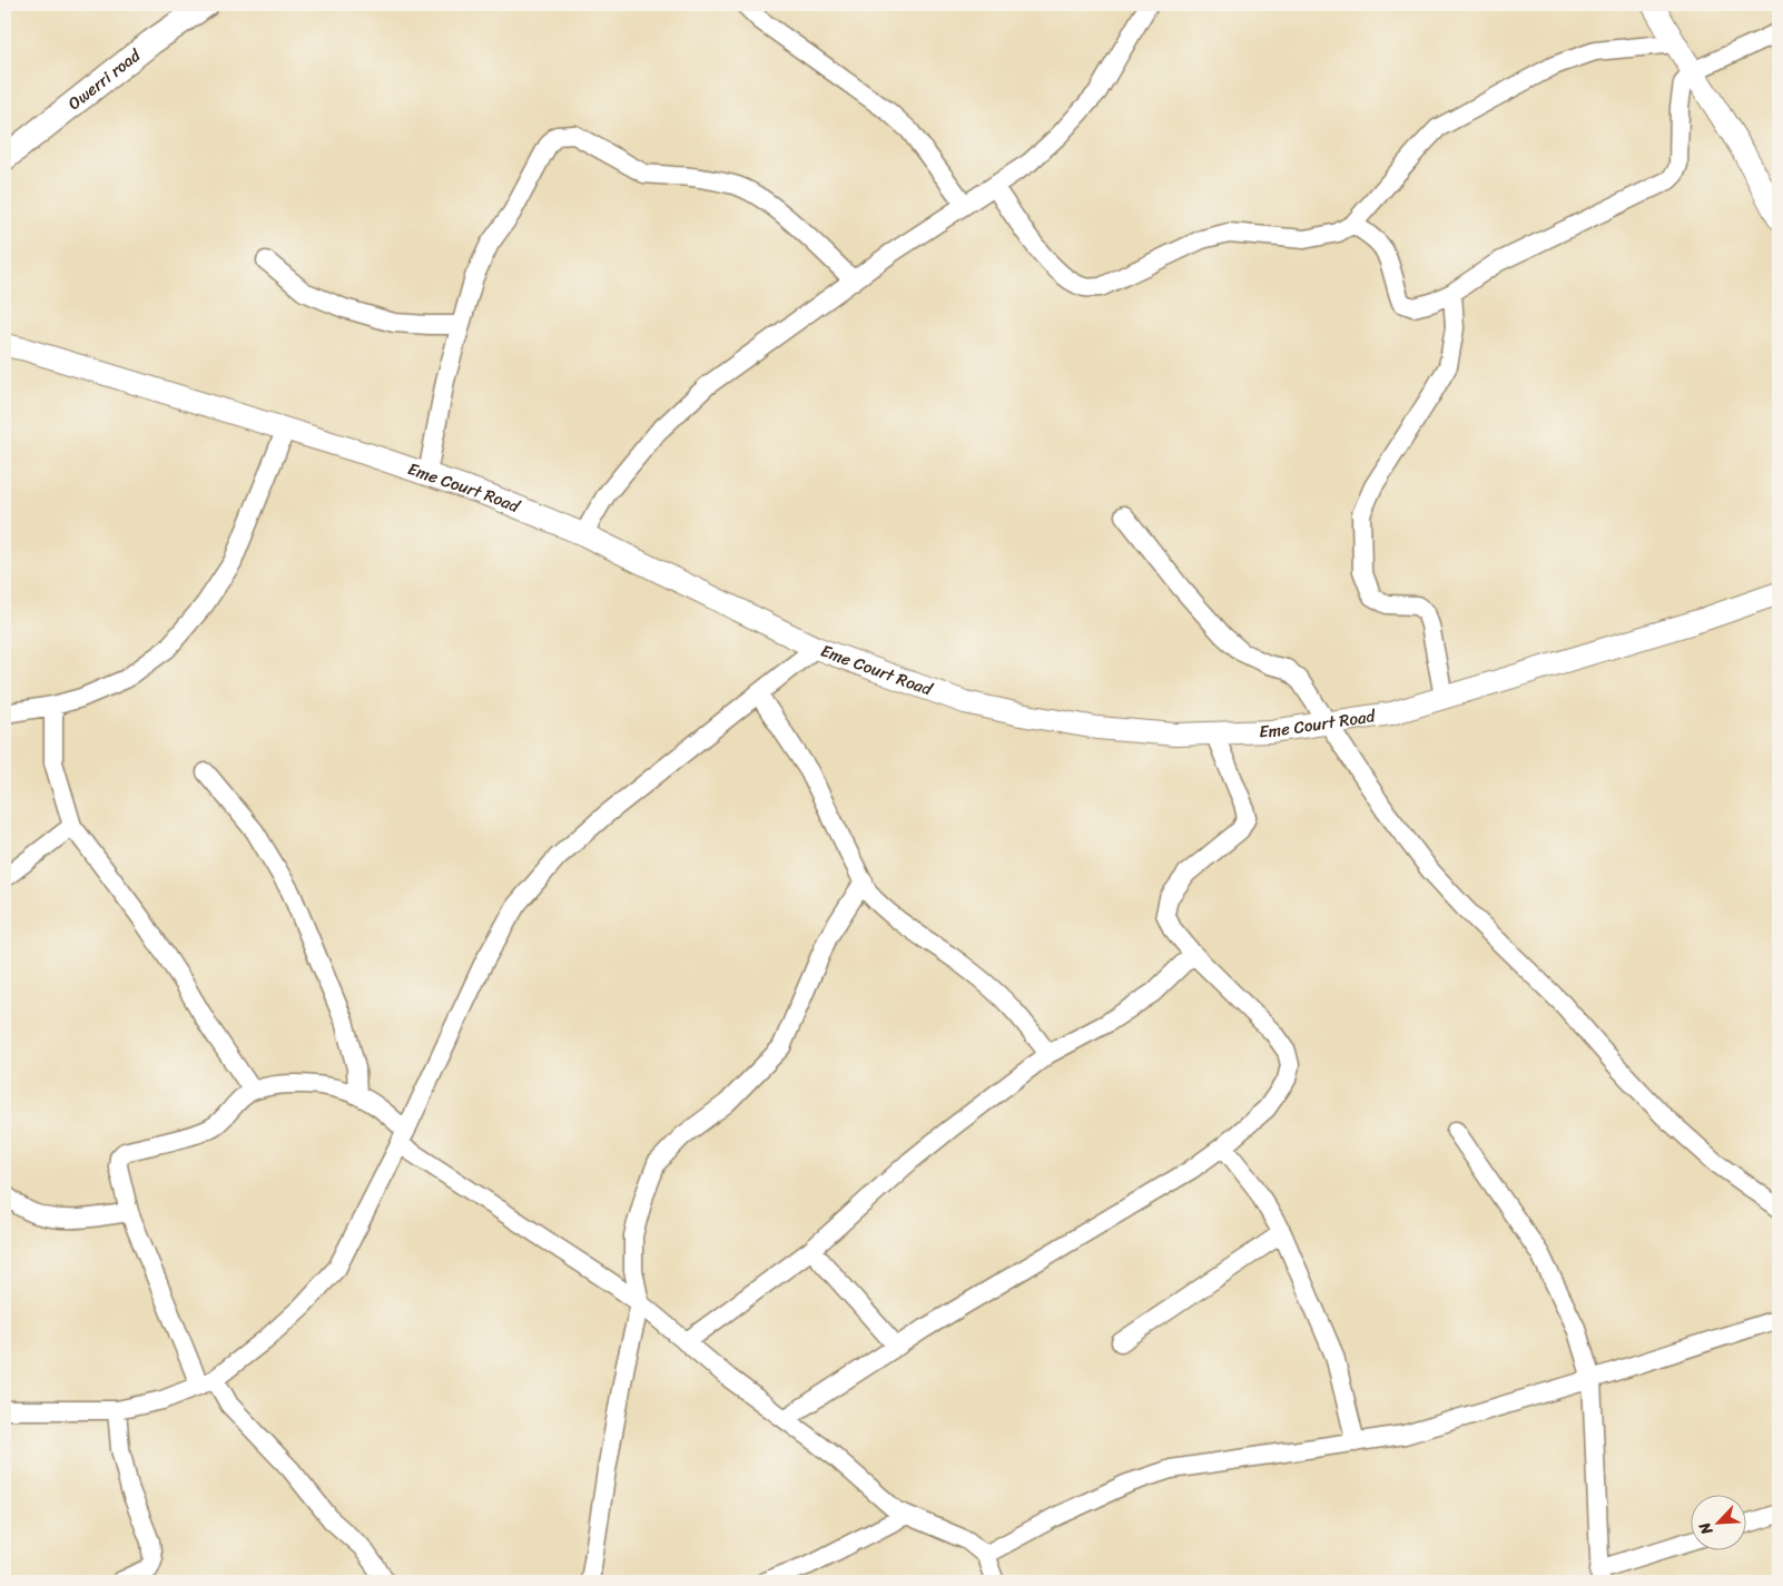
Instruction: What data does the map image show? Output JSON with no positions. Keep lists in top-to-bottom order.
{
  "streets": {
    "main road": ["Owerri road"],
    "street": ["Eme Court Road"]
  },
  "north": "bottom left"
}
